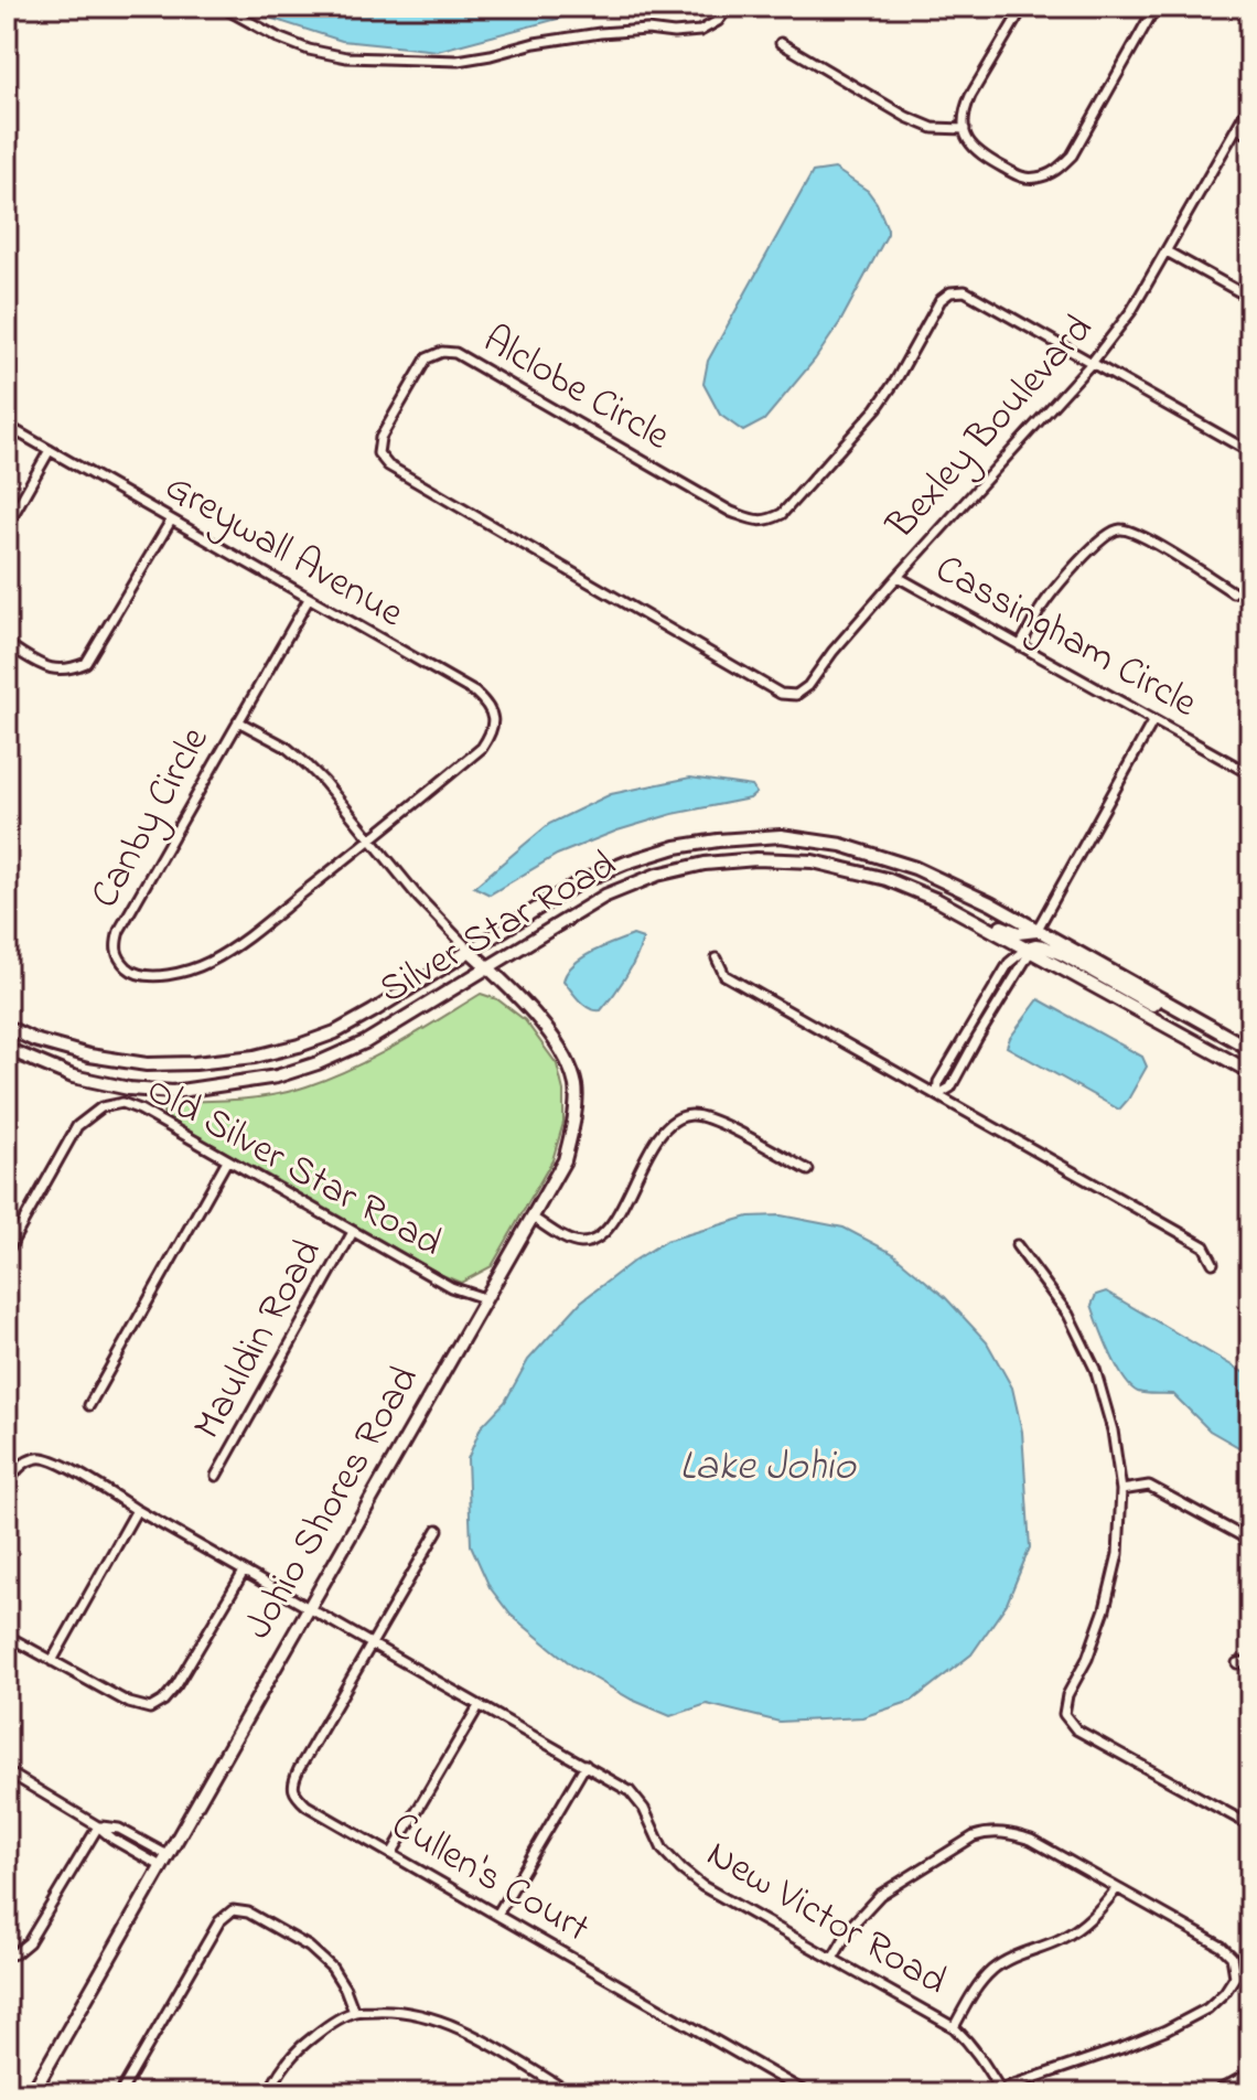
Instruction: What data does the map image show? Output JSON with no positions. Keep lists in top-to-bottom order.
{
  "streets": {
    "main road": ["Silver Star Road", "Johio Shores Road"],
    "street": [
      "Alclobe Circle",
      "Bexley Boulevard",
      "Greywall Avenue",
      "Cassingham Circle",
      "Canby Circle",
      "Old Silver Star Road",
      "Mauldin Road",
      "Cullen's Court",
      "New Victor Road"
    ]
  },
  "crossings": [
    ["Alclobe Circle", "Bexley Boulevard"],
    ["Alclobe Circle", "Cassingham Circle"],
    ["Bexley Boulevard", "Cassingham Circle"],
    ["Greywall Avenue", "Canby Circle"],
    ["Silver Star Road", "Johio Shores Road"],
    ["Old Silver Star Road", "Mauldin Road"],
    ["Old Silver Star Road", "Johio Shores Road"],
    ["Johio Shores Road", "New Victor Road"],
    ["Cullen's Court", "New Victor Road"]
  ],
  "water": ["Lake Johio"]
}
